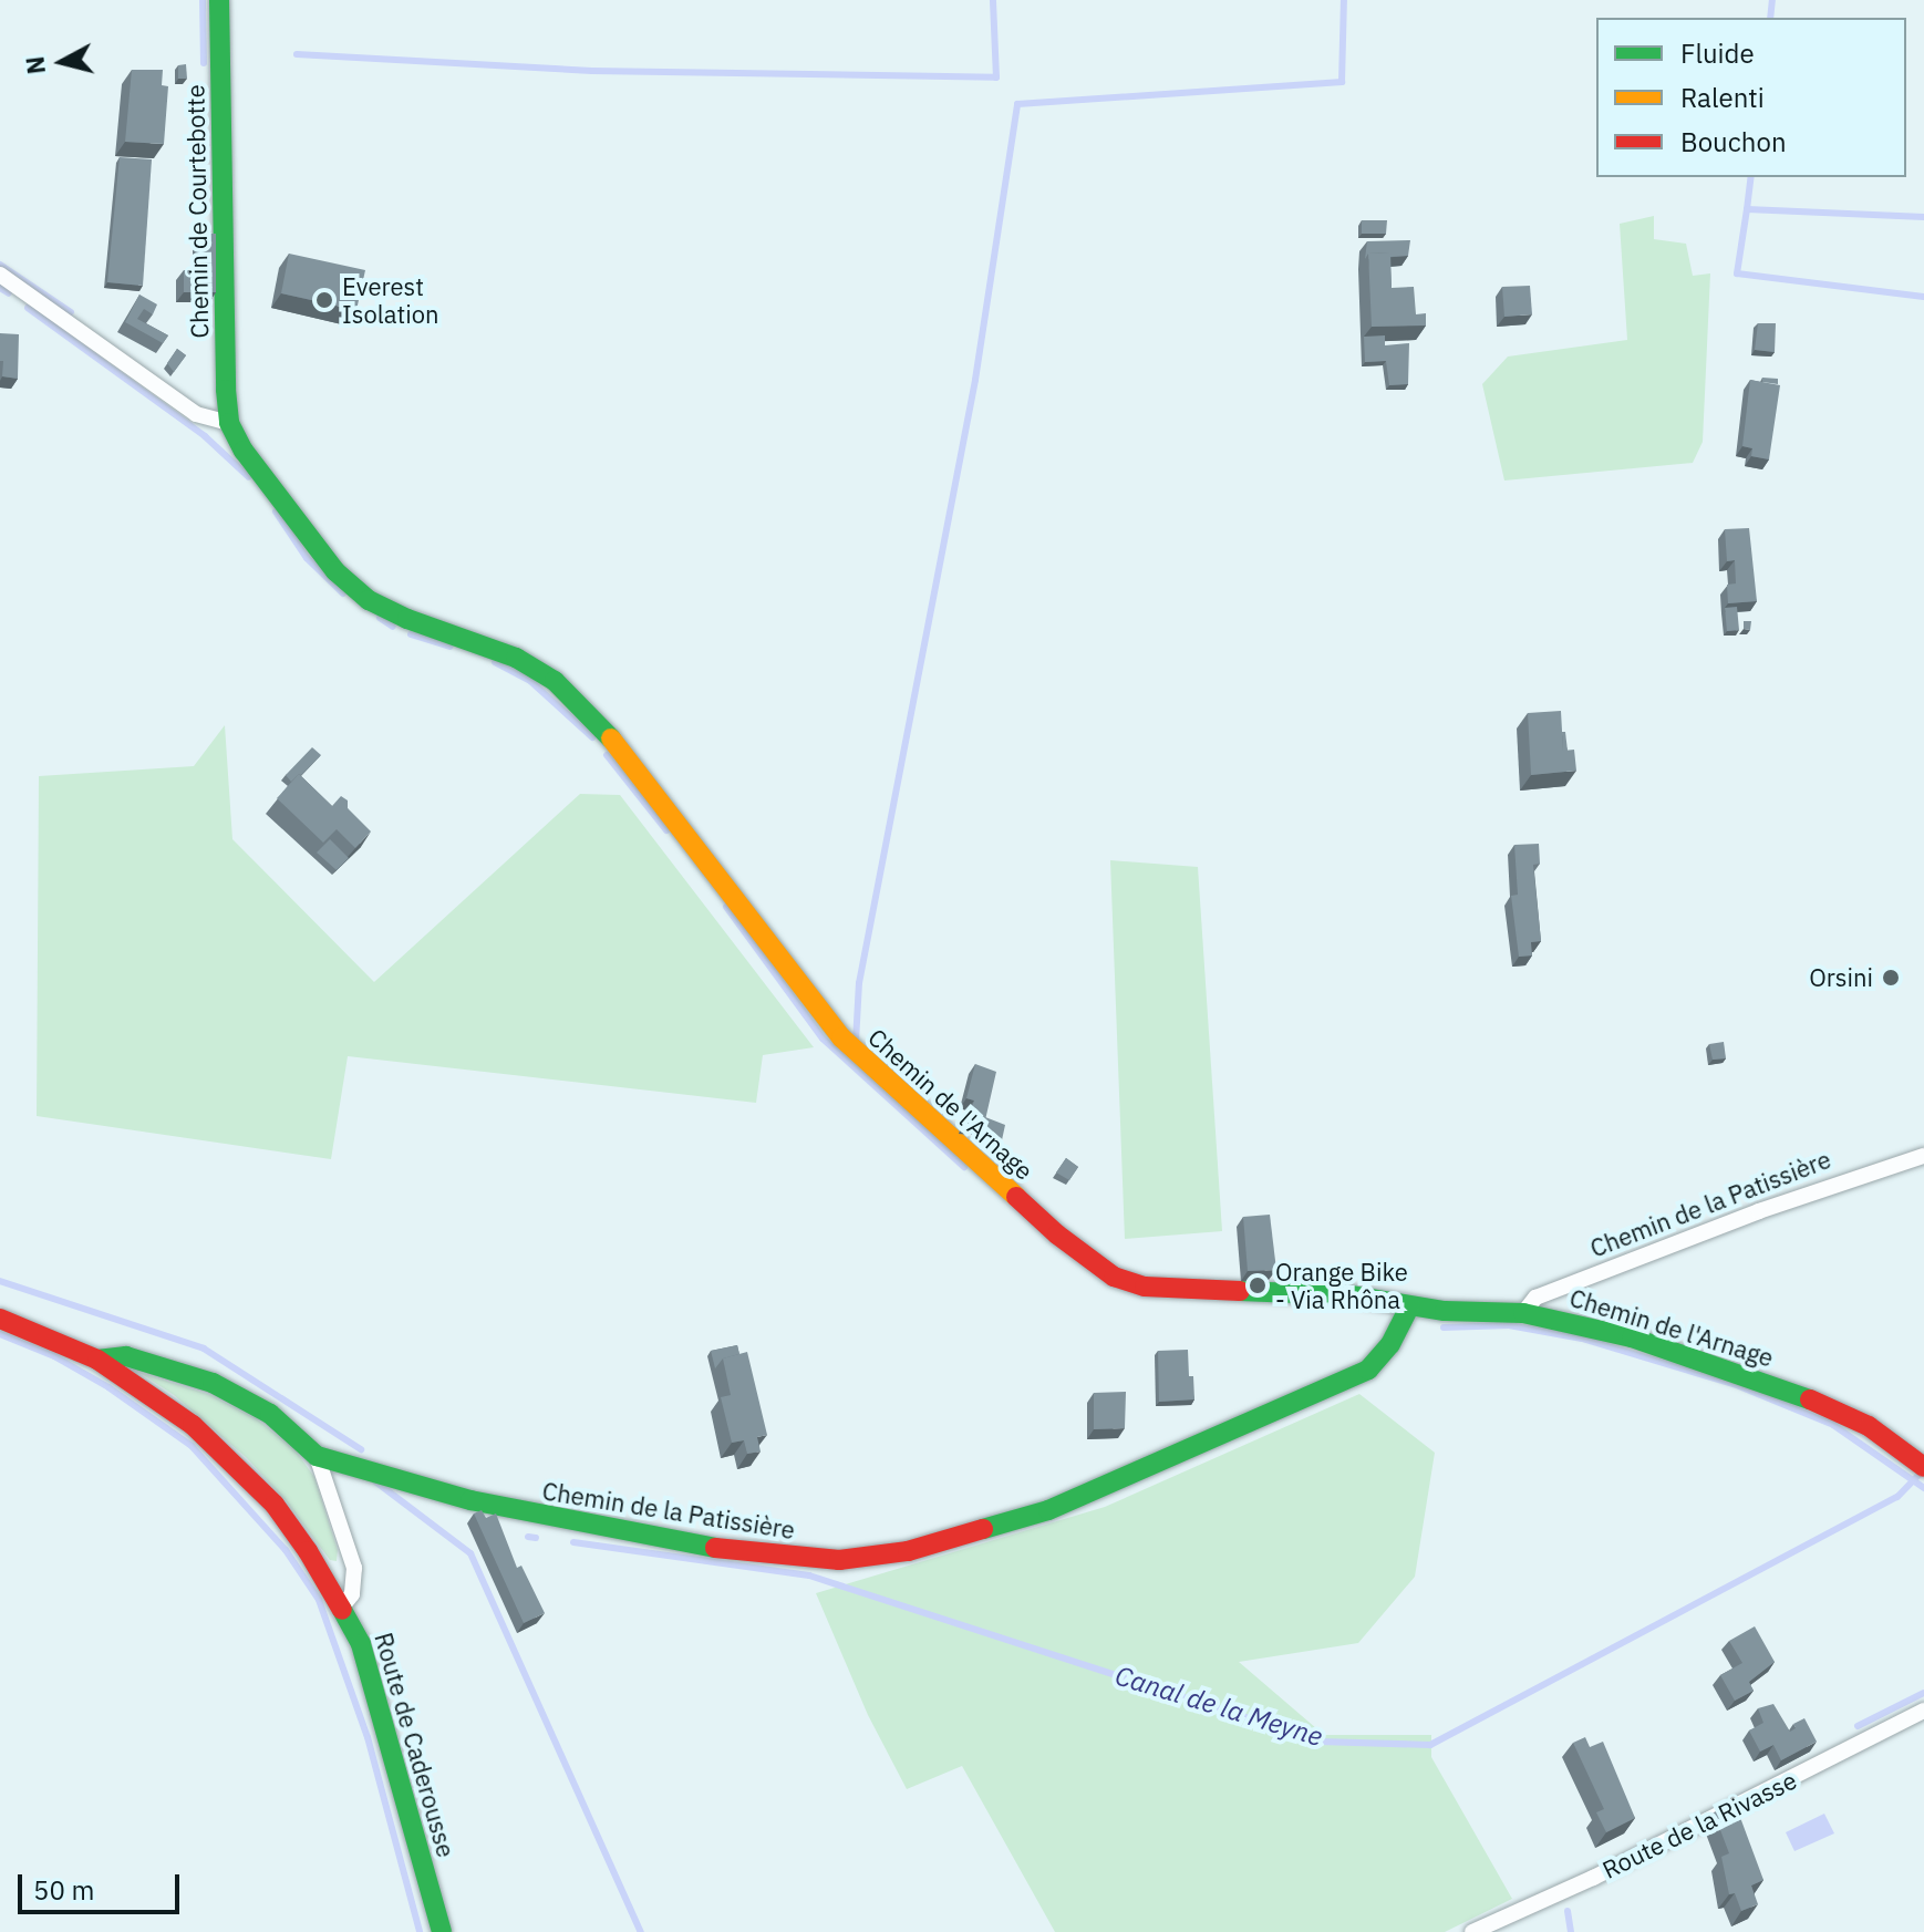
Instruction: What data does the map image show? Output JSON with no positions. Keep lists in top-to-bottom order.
{
  "streets": {
    "street": [
      "Chemin de Courtebotte",
      "Chemin de l'Arnage",
      "Chemin de la Patissière",
      "Route de Caderousse",
      "Route de la Rivasse"
    ]
  },
  "crossings": [
    ["Chemin de Courtebotte", "Chemin de l'Arnage"],
    ["Chemin de l'Arnage", "Chemin de la Patissière"],
    ["Chemin de la Patissière", "Route de Caderousse"]
  ],
  "water": ["Canal de la Meyne"],
  "places": ["Everest Isolation", "Orsini", "Orange Bike - Via Rhôna"],
  "legend": ["Fluide", "Ralenti", "Bouchon"],
  "scale_bar": "50 m",
  "north": "left"
}
